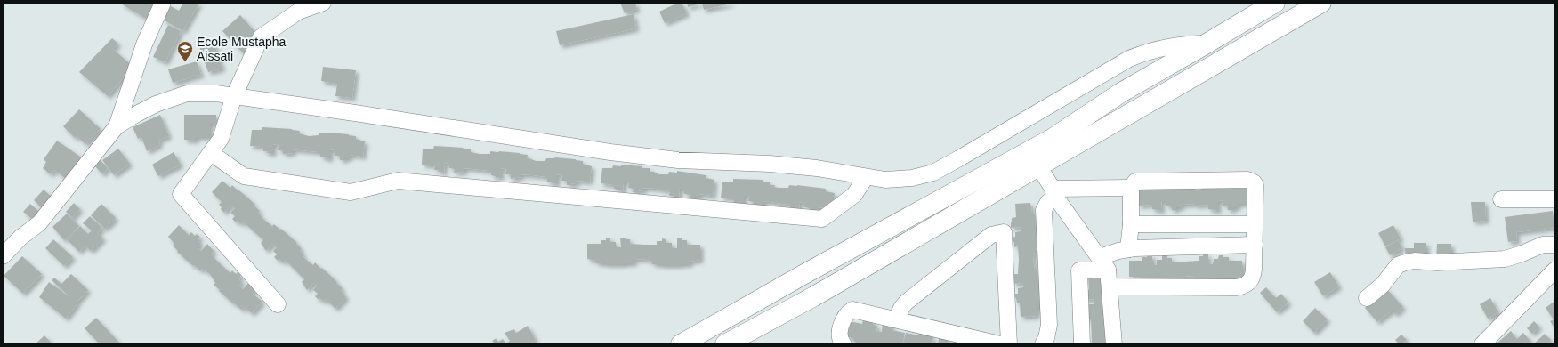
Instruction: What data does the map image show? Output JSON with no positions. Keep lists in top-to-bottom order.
{
  "places": {
    "school or university": ["Ecole Mustapha Aissati"]
  }
}
